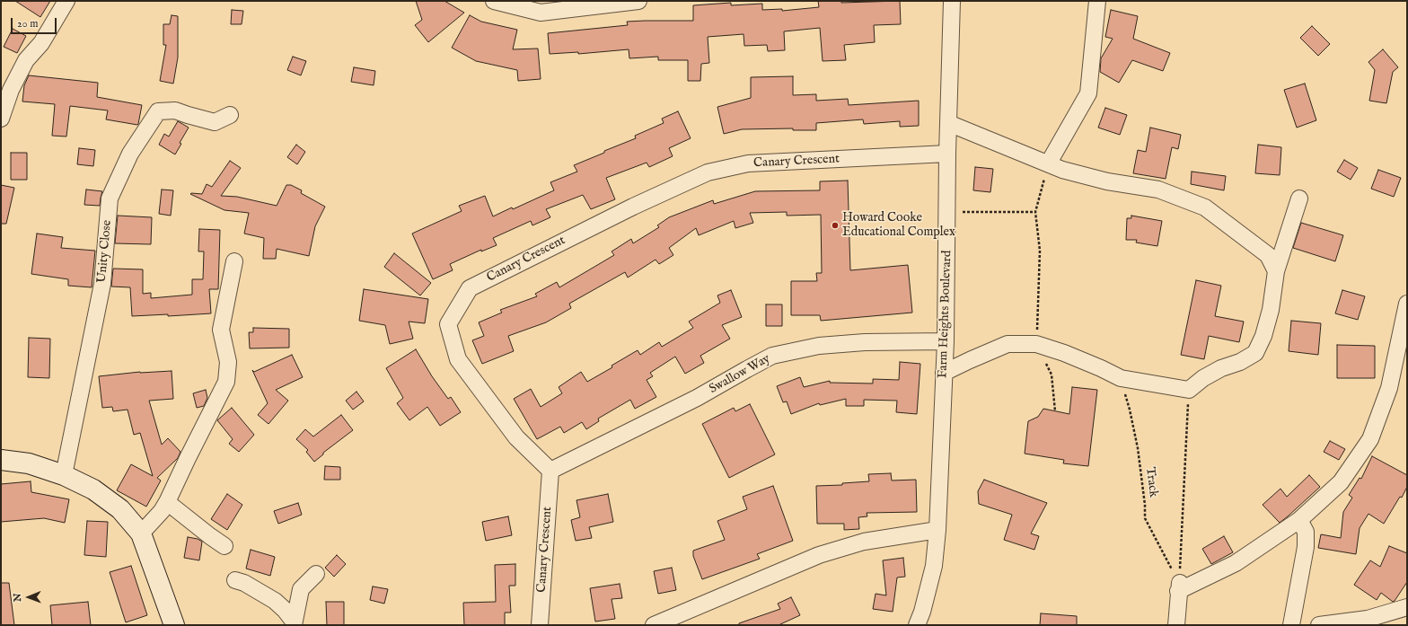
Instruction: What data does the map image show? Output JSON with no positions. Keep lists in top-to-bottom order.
{
  "streets": {
    "street": [
      "Canary Crescent",
      "Unity Close",
      "Farm Heights Boulevard",
      "Swallow Way"
    ],
    "path": ["Track"]
  },
  "crossings": [
    ["Canary Crescent", "Farm Heights Boulevard"],
    ["Canary Crescent", "Swallow Way"],
    ["Farm Heights Boulevard", "Swallow Way"]
  ],
  "places": ["Howard Cooke Educational Complex"],
  "scale_bar": "20 m",
  "north": "left"
}
